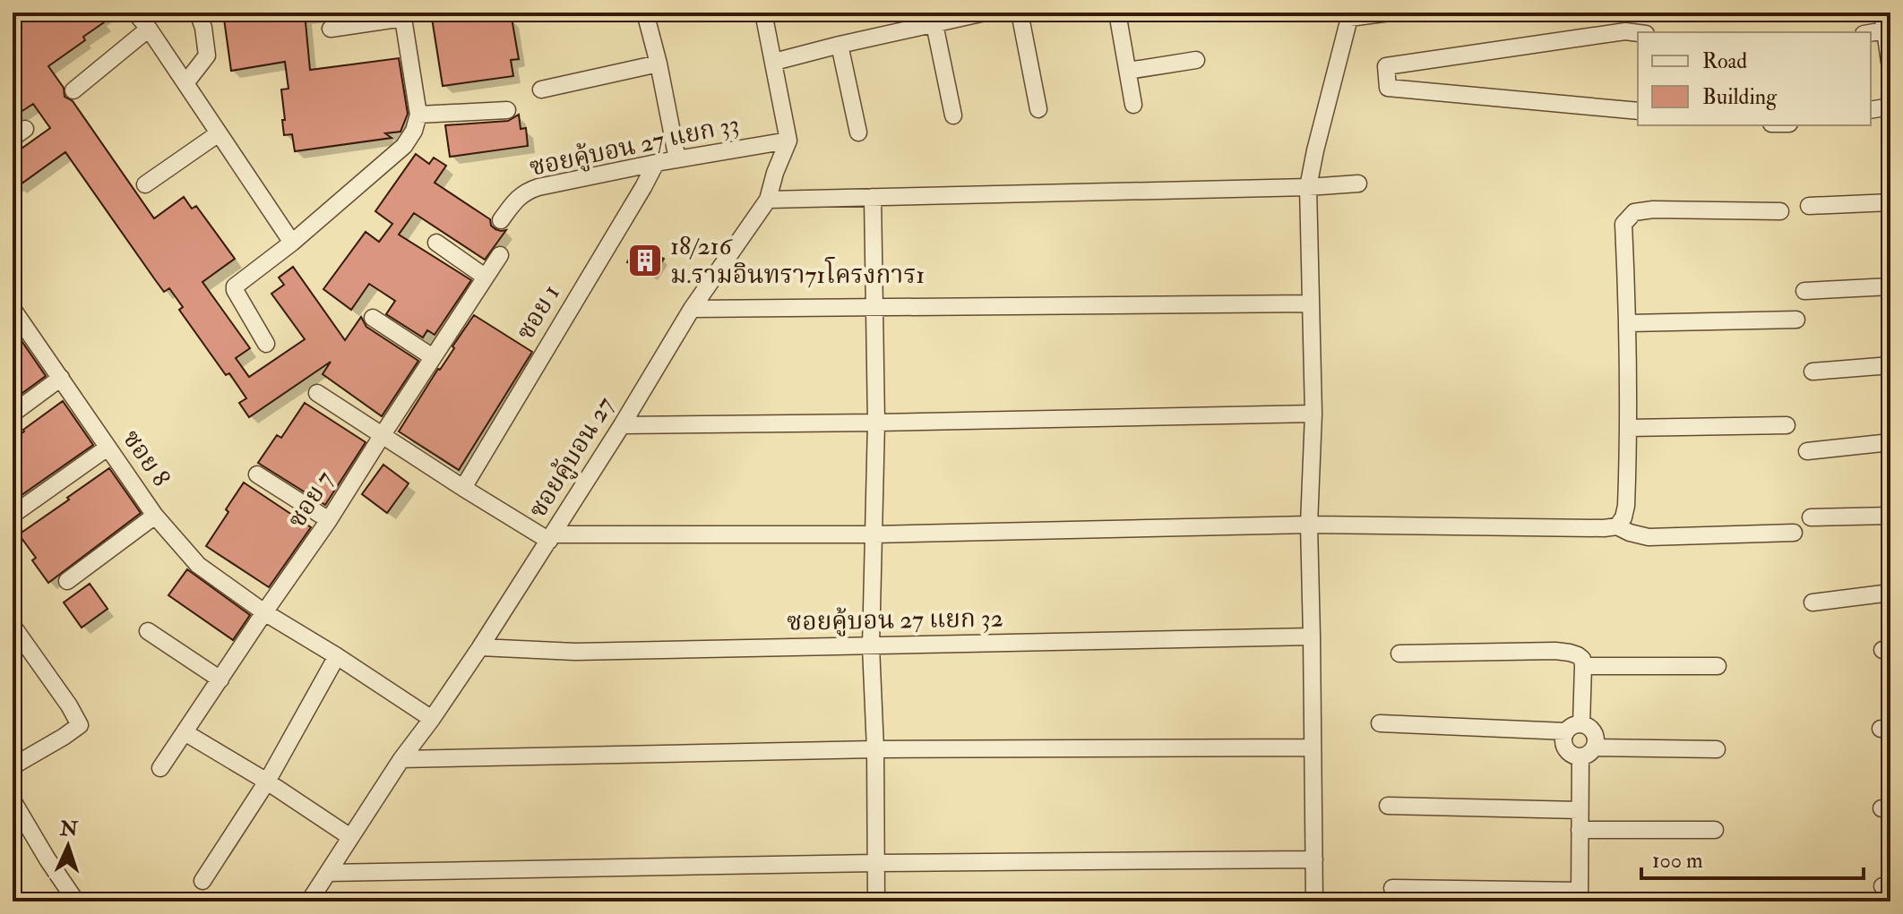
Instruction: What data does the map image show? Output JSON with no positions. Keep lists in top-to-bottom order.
{
  "streets": {
    "street": [
      "ซอยคู้บอน 27 แยก 33",
      "ซอย 1",
      "ซอยคู้บอน 27",
      "ซอย 8",
      "ซอย 7",
      "ซอยคู้บอน 27 แยก 32"
    ]
  },
  "crossings": [
    ["ซอยคู้บอน 27 แยก 33", "ซอย 1"],
    ["ซอยคู้บอน 27 แยก 33", "ซอยคู้บอน 27"],
    ["ซอยคู้บอน 27", "ซอย 8"],
    ["ซอยคู้บอน 27", "ซอยคู้บอน 27 แยก 32"],
    ["ซอย 8", "ซอย 7"]
  ],
  "places": {
    "building": ["18/216 ม.รามอินทรา71โครงการ1"]
  },
  "legend": ["Road", "Building"],
  "scale_bar": "100 m",
  "north": "top"
}
